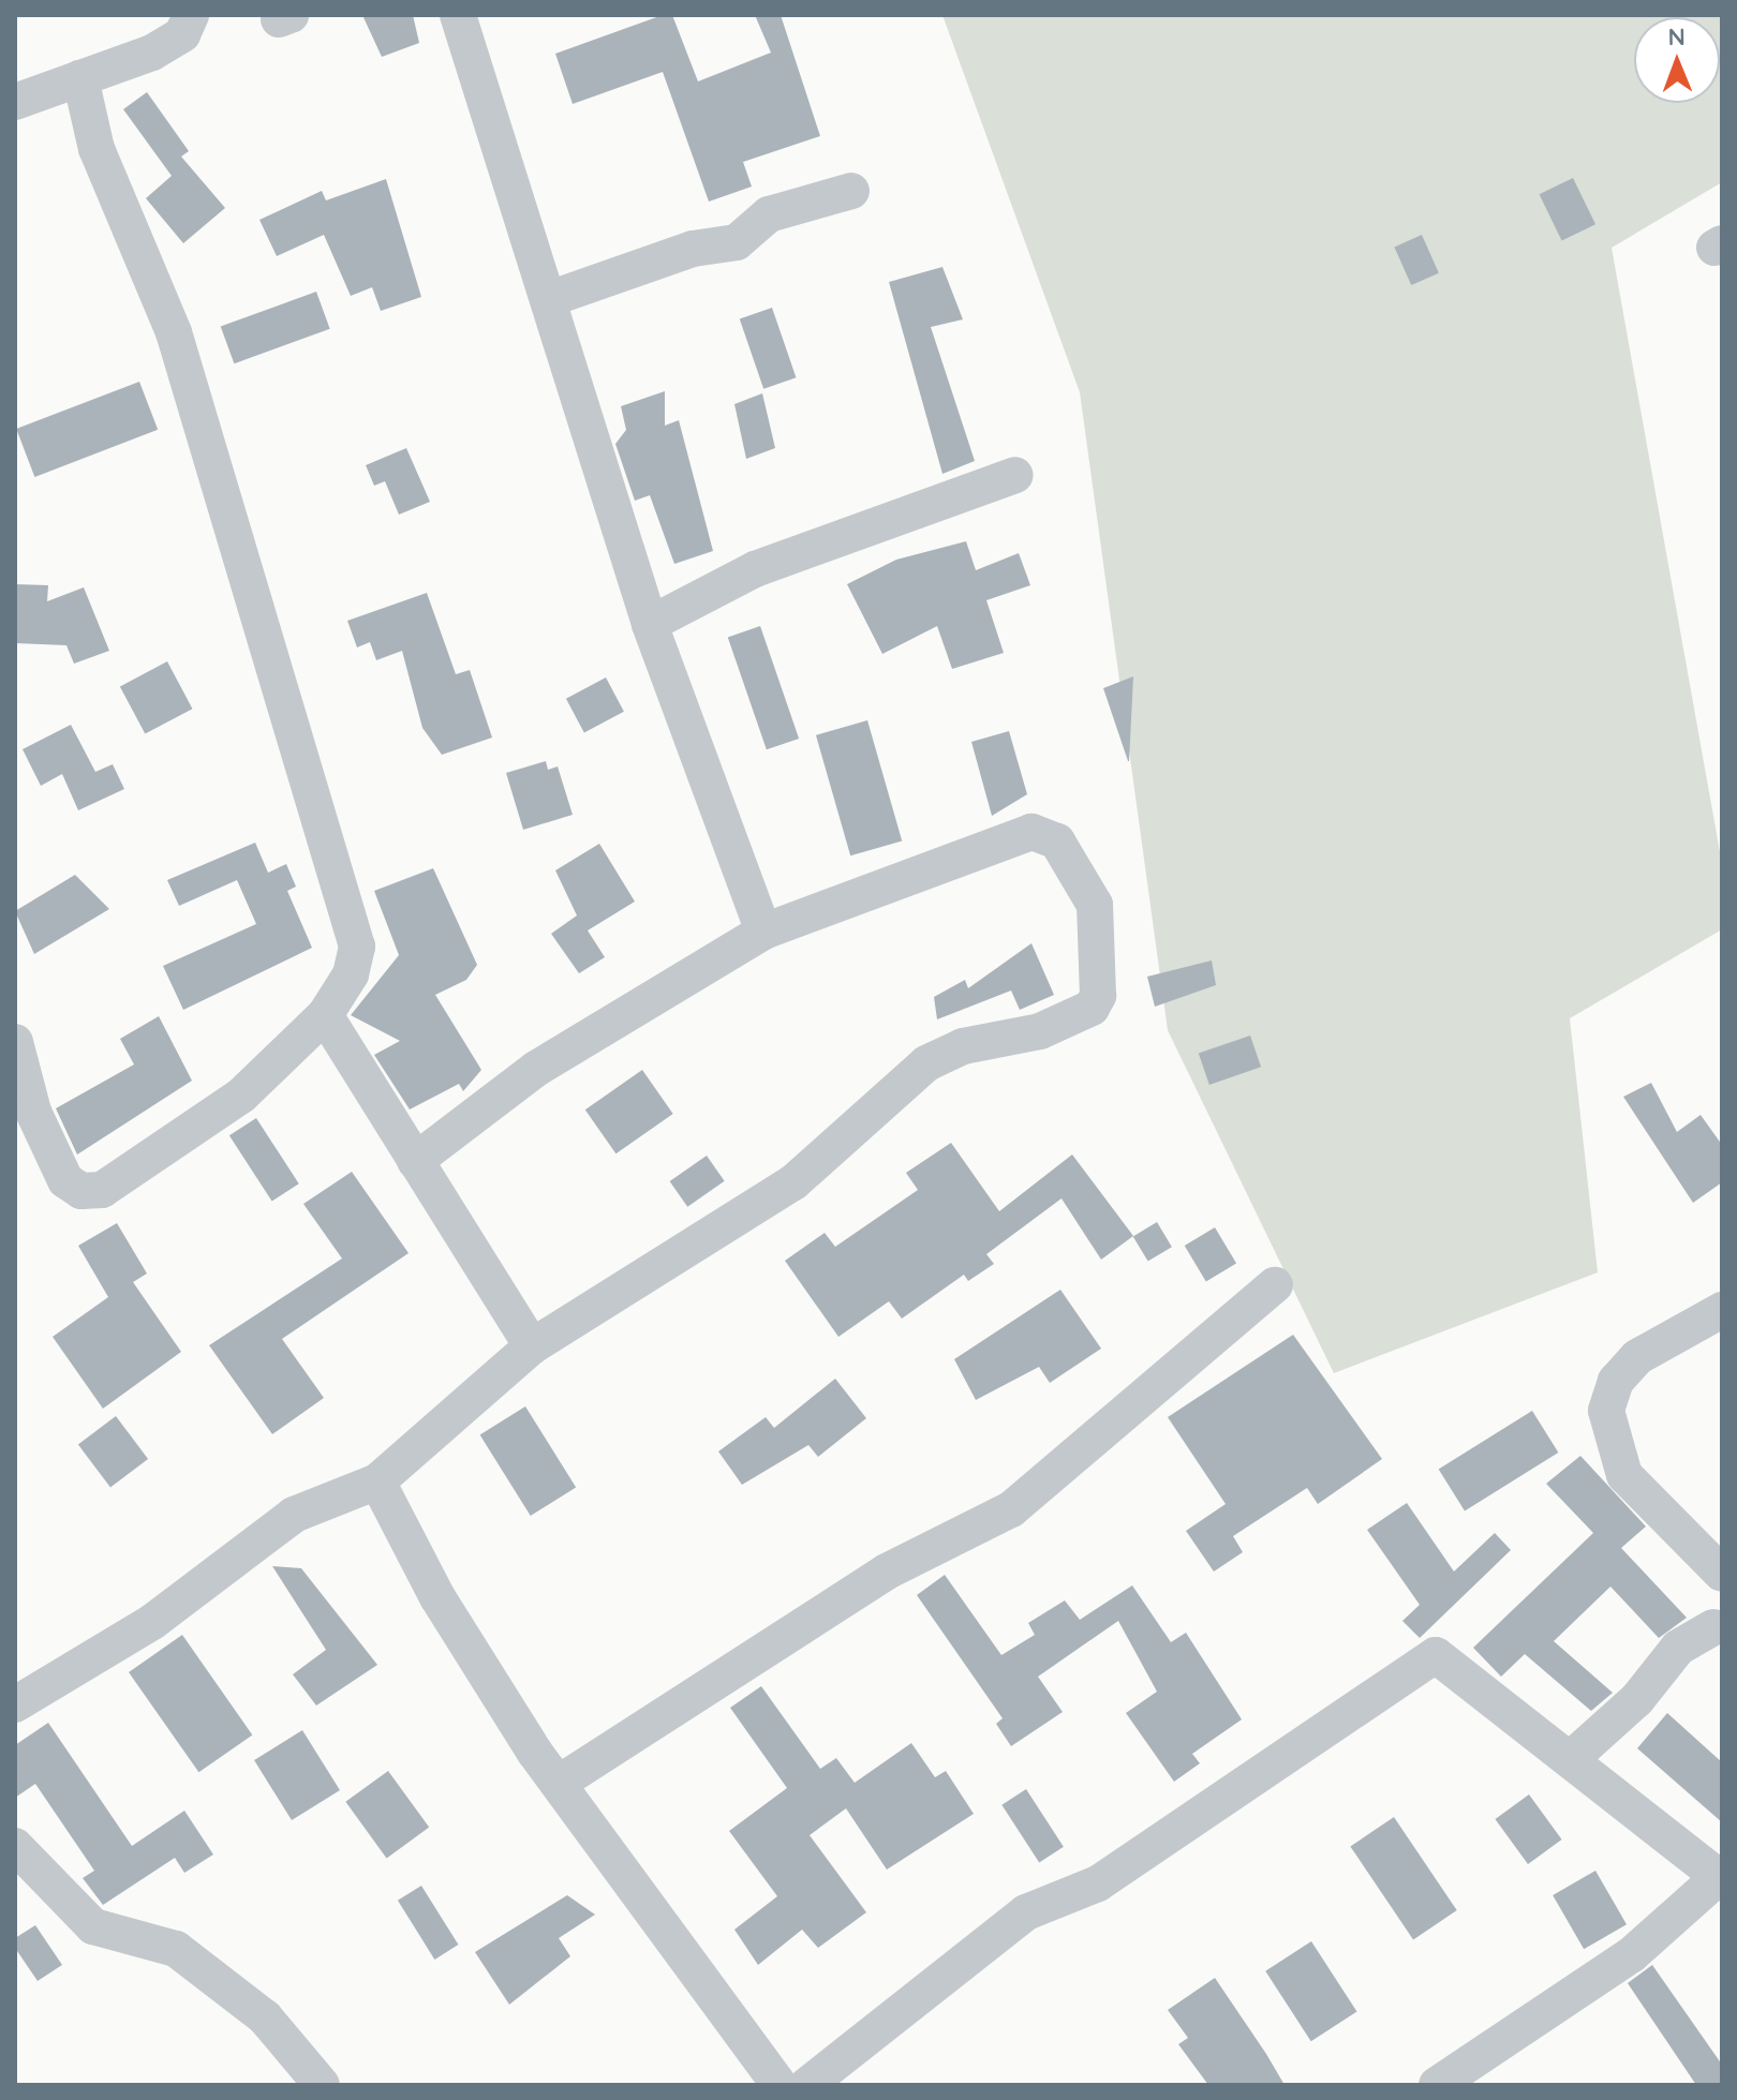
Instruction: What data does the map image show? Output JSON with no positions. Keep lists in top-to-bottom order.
{
  "north": "top"
}
